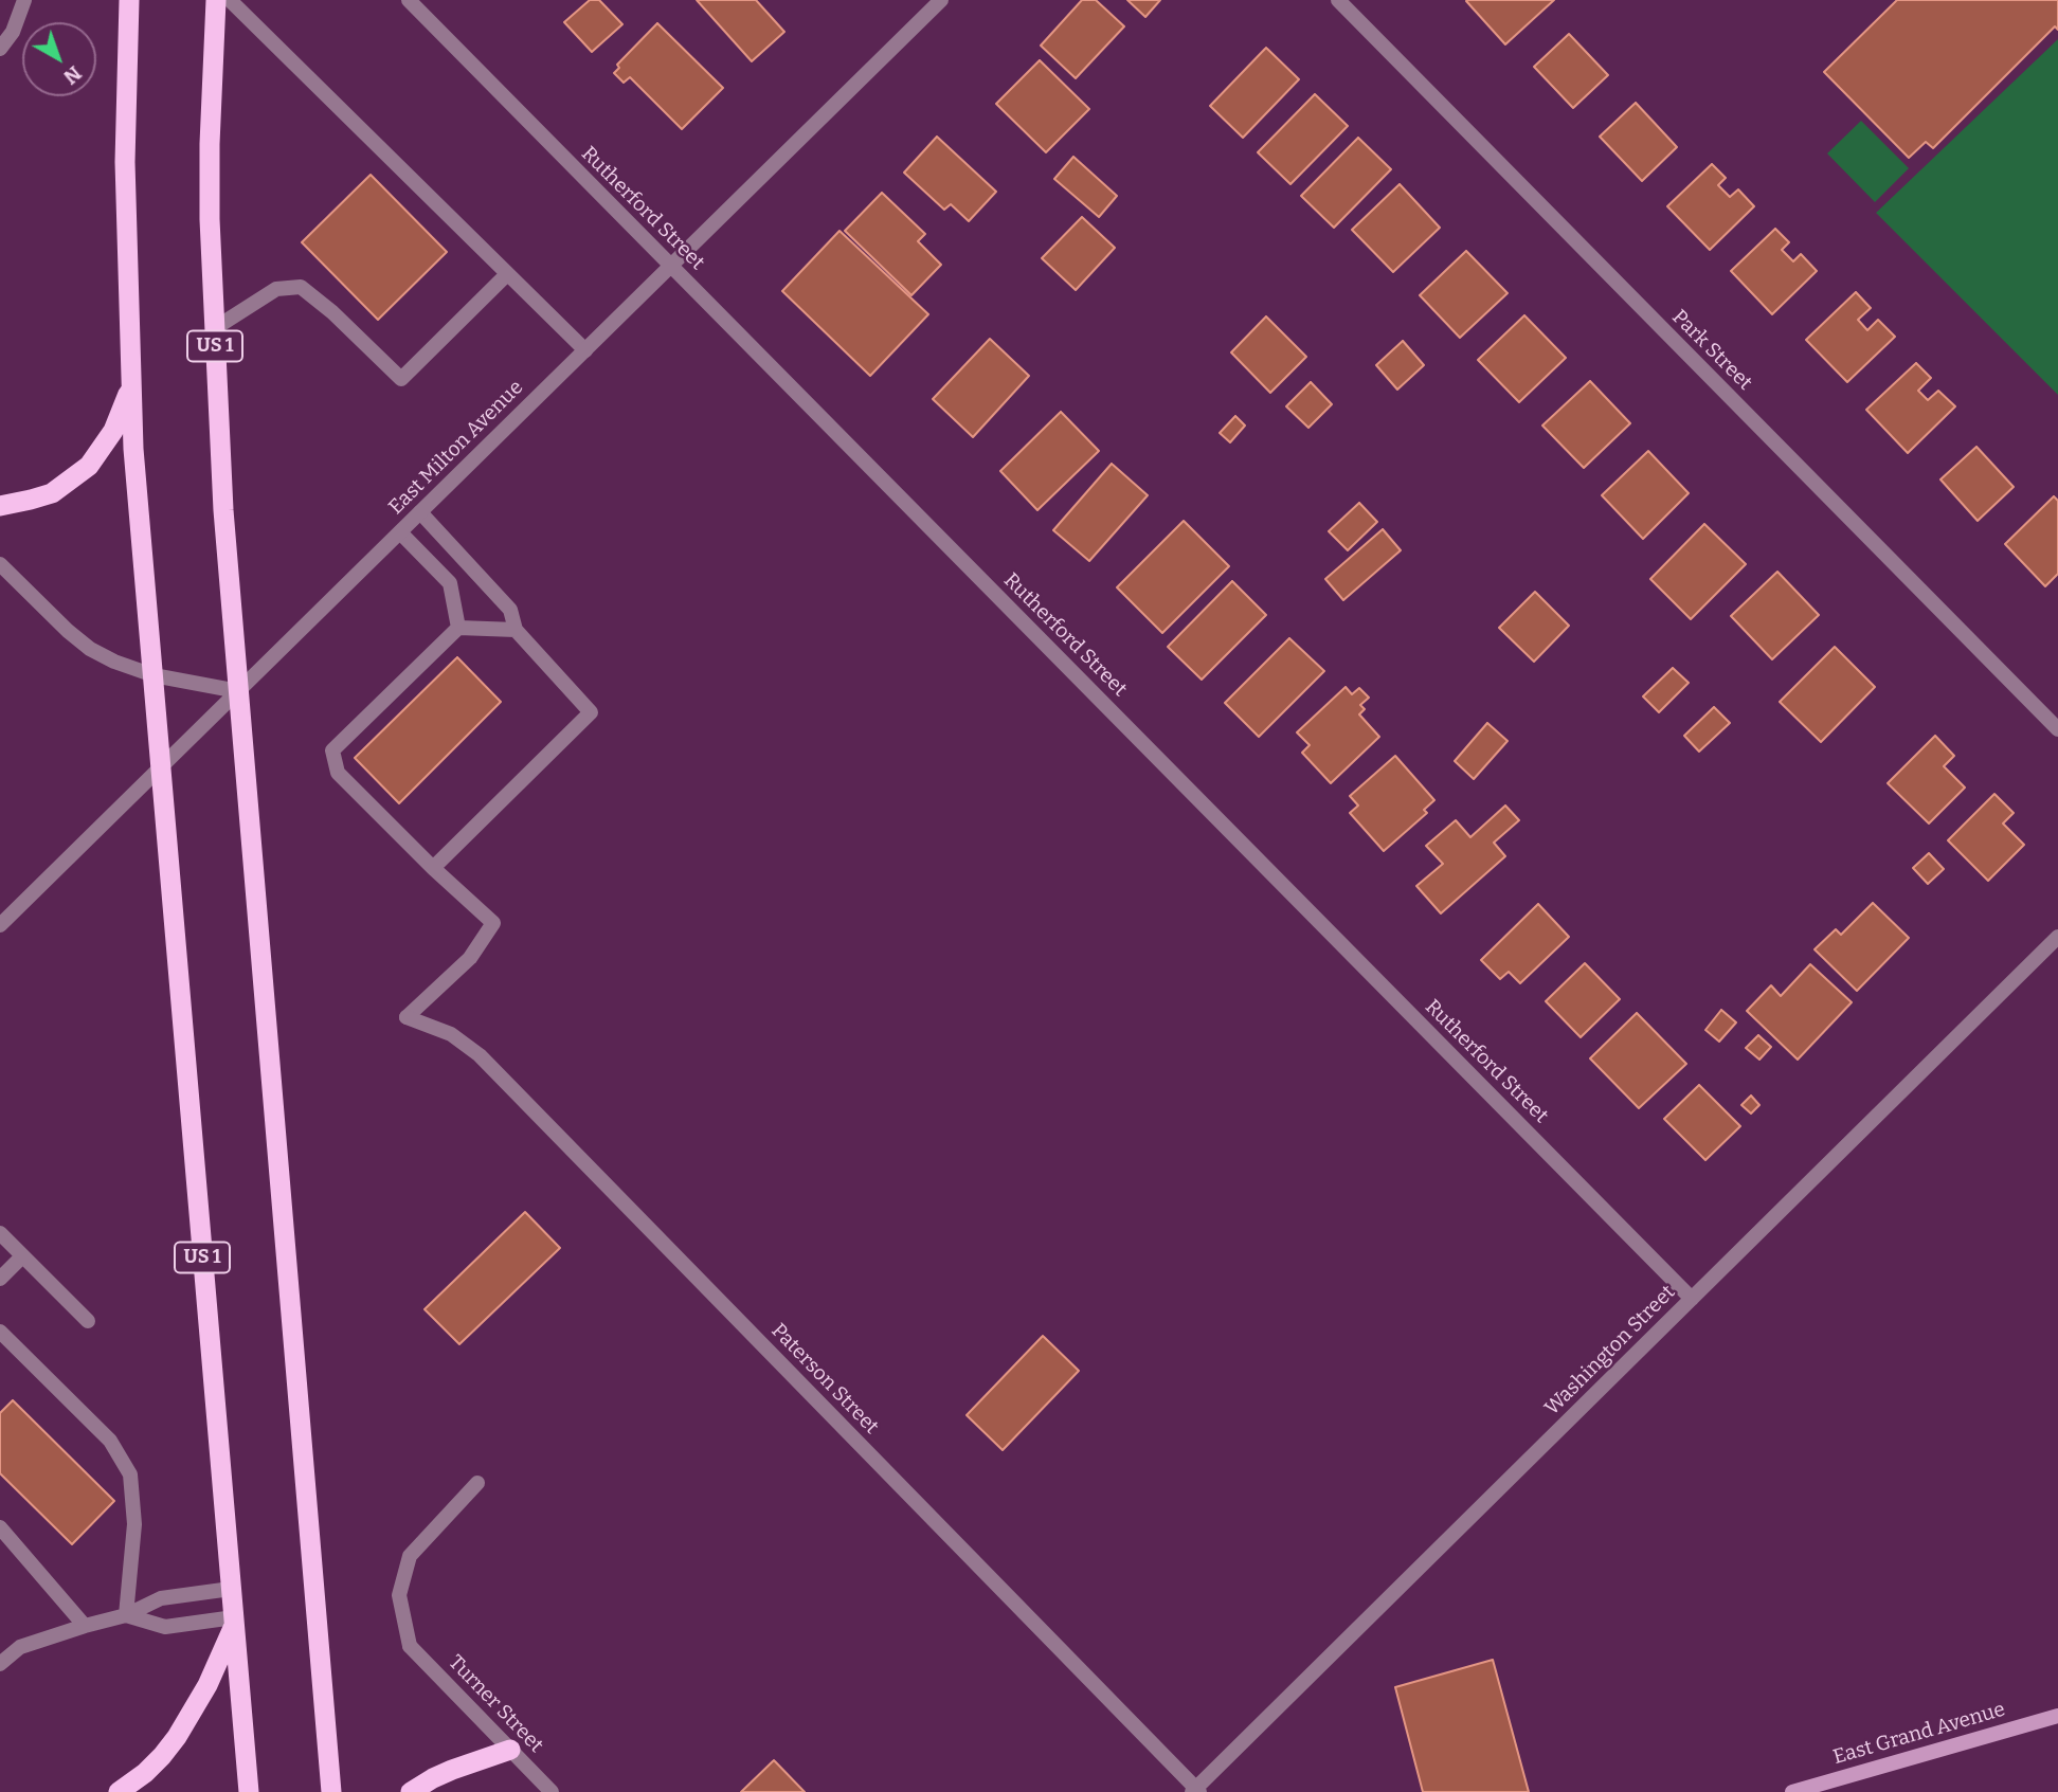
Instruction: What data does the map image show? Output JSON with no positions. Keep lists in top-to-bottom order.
{
  "streets": {
    "highway": ["US 1"],
    "main road": ["East Grand Avenue"],
    "street": [
      "Rutherford Street",
      "Park Street",
      "East Milton Avenue",
      "Washington Street",
      "Paterson Street",
      "Turner Street"
    ]
  },
  "crossings": [
    ["Rutherford Street", "East Milton Avenue"],
    ["Rutherford Street", "Washington Street"],
    ["US 1", "East Milton Avenue"],
    ["Washington Street", "Paterson Street"]
  ],
  "north": "bottom right"
}
